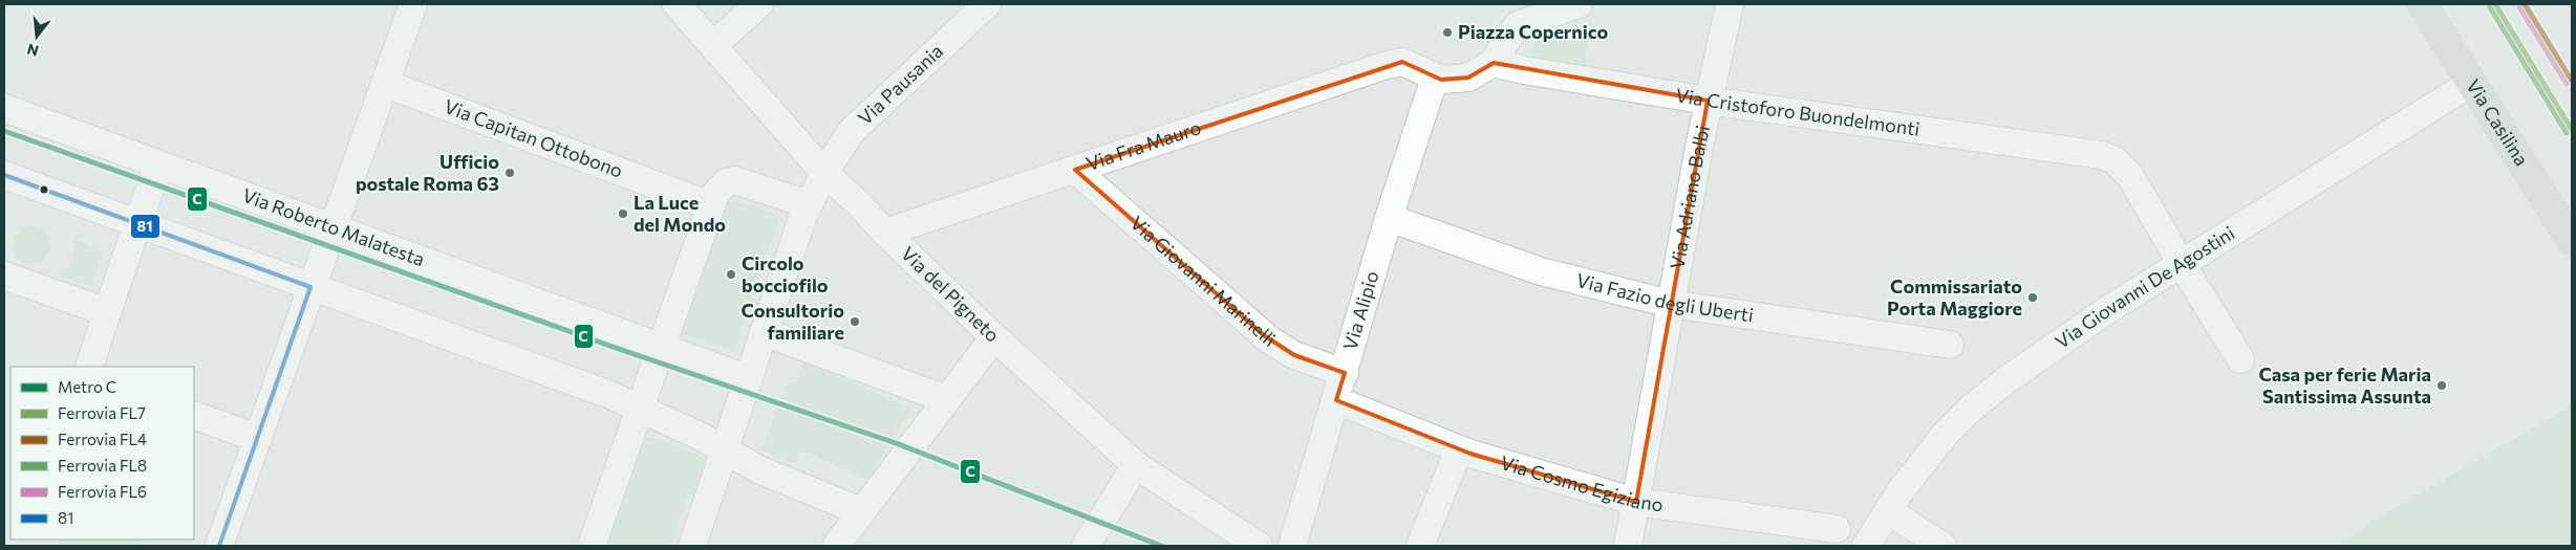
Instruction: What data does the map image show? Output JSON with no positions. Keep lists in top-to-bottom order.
{
  "streets": {
    "main road": ["Via Casilina"],
    "street": [
      "Via Pausania",
      "Via Cristoforo Buondelmonti",
      "Via Capitan Ottobono",
      "Via Fra Mauro",
      "Via Adriano Balbi",
      "Via Roberto Malatesta",
      "Via Giovanni Marinelli",
      "Via Giovanni De Agostini",
      "Via del Pigneto",
      "Via Fazio degli Uberti",
      "Via Alipio",
      "Via Cosmo Egiziano"
    ]
  },
  "crossings": [
    ["Via Pausania", "Via Roberto Malatesta"],
    ["Via Pausania", "Via del Pigneto"],
    ["Via Cristoforo Buondelmonti", "Via Adriano Balbi"],
    ["Via Cristoforo Buondelmonti", "Via Giovanni De Agostini"],
    ["Via Casilina", "Via Giovanni De Agostini"],
    ["Via Fra Mauro", "Via Giovanni Marinelli"],
    ["Via Fra Mauro", "Via del Pigneto"],
    ["Via Fra Mauro", "Via Alipio"],
    ["Via Adriano Balbi", "Via Fazio degli Uberti"],
    ["Via Adriano Balbi", "Via Cosmo Egiziano"],
    ["Via Giovanni Marinelli", "Via Alipio"],
    ["Via Fazio degli Uberti", "Via Alipio"],
    ["Via Alipio", "Via Cosmo Egiziano"]
  ],
  "places": [
    "Piazza Copernico",
    "Ufficio postale Roma 63",
    "La Luce del Mondo",
    "Circolo bocciofilo",
    "Commissariato Porta Maggiore",
    "Consultorio familiare",
    "Casa per ferie Maria Santissima Assunta"
  ],
  "lines": [
    "rail line FL7",
    "rail line FL4",
    "rail line FL8",
    "rail line FL6",
    "metro line C",
    "transit line 81"
  ],
  "legend": [
    "Metro C",
    "Ferrovia FL7",
    "Ferrovia FL4",
    "Ferrovia FL8",
    "Ferrovia FL6",
    "81"
  ],
  "north": "bottom"
}
